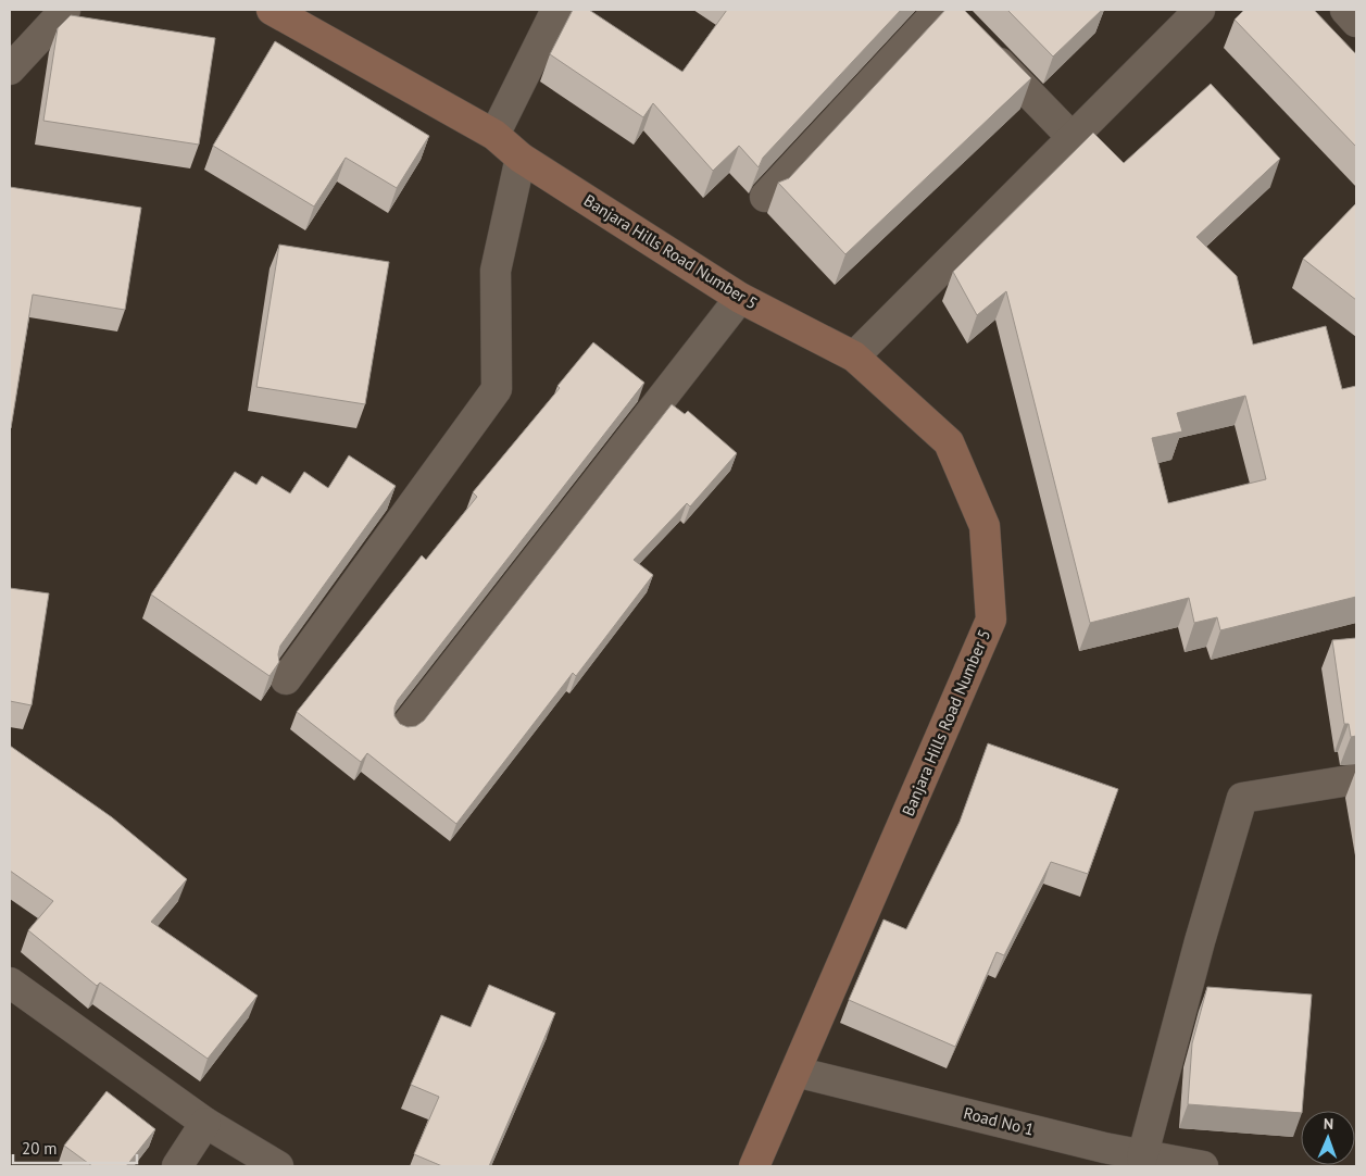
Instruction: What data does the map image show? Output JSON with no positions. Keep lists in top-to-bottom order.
{
  "streets": {
    "street": ["Banjara Hills Road Number 5", "Road No 1"]
  },
  "crossings": [
    ["Banjara Hills Road Number 5", "Road No 1"]
  ],
  "scale_bar": "20 m",
  "north": "top"
}
